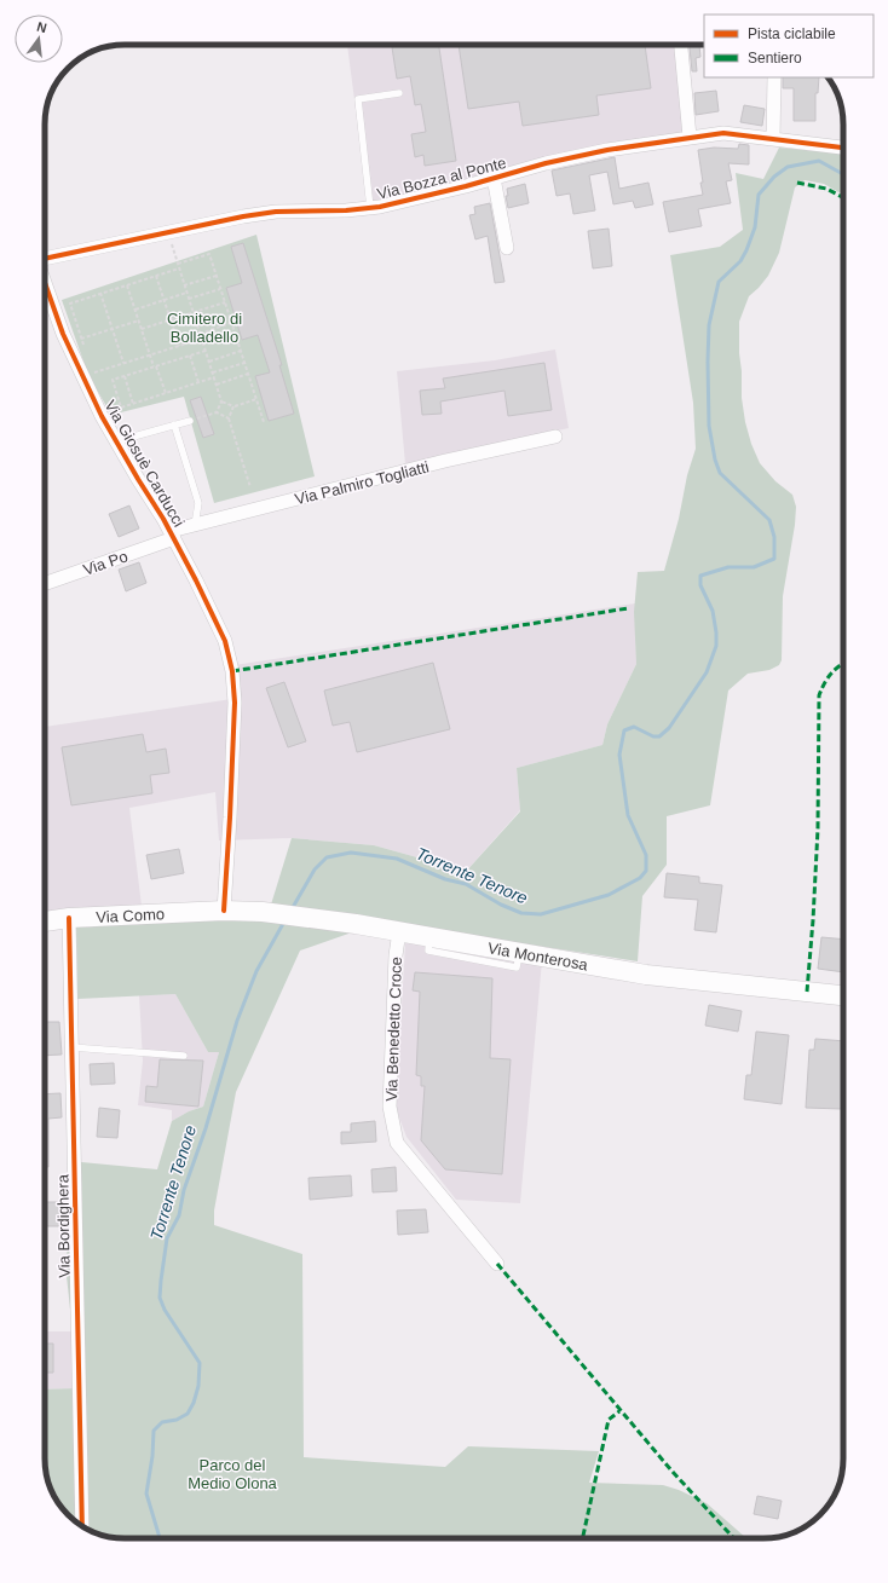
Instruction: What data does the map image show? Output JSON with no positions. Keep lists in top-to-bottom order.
{
  "streets": {
    "main road": ["Via Como", "Via Monterosa"],
    "street": [
      "Via Bozza al Ponte",
      "Via Giosuè Carducci",
      "Via Palmiro Togliatti",
      "Via Po",
      "Via Benedetto Croce",
      "Via Bordighera"
    ]
  },
  "crossings": [
    ["Via Giosuè Carducci", "Via Palmiro Togliatti"],
    ["Via Giosuè Carducci", "Via Po"],
    ["Via Giosuè Carducci", "Via Como"],
    ["Via Giosuè Carducci", "Via Monterosa"],
    ["Via Palmiro Togliatti", "Via Po"],
    ["Via Como", "Via Monterosa"],
    ["Via Como", "Via Bordighera"],
    ["Via Monterosa", "Via Benedetto Croce"]
  ],
  "water": ["Torrente Tenore"],
  "parks": ["Cimitero di Bolladello", "Parco del Medio Olona"],
  "legend": ["Pista ciclabile", "Sentiero"],
  "north": "top"
}
